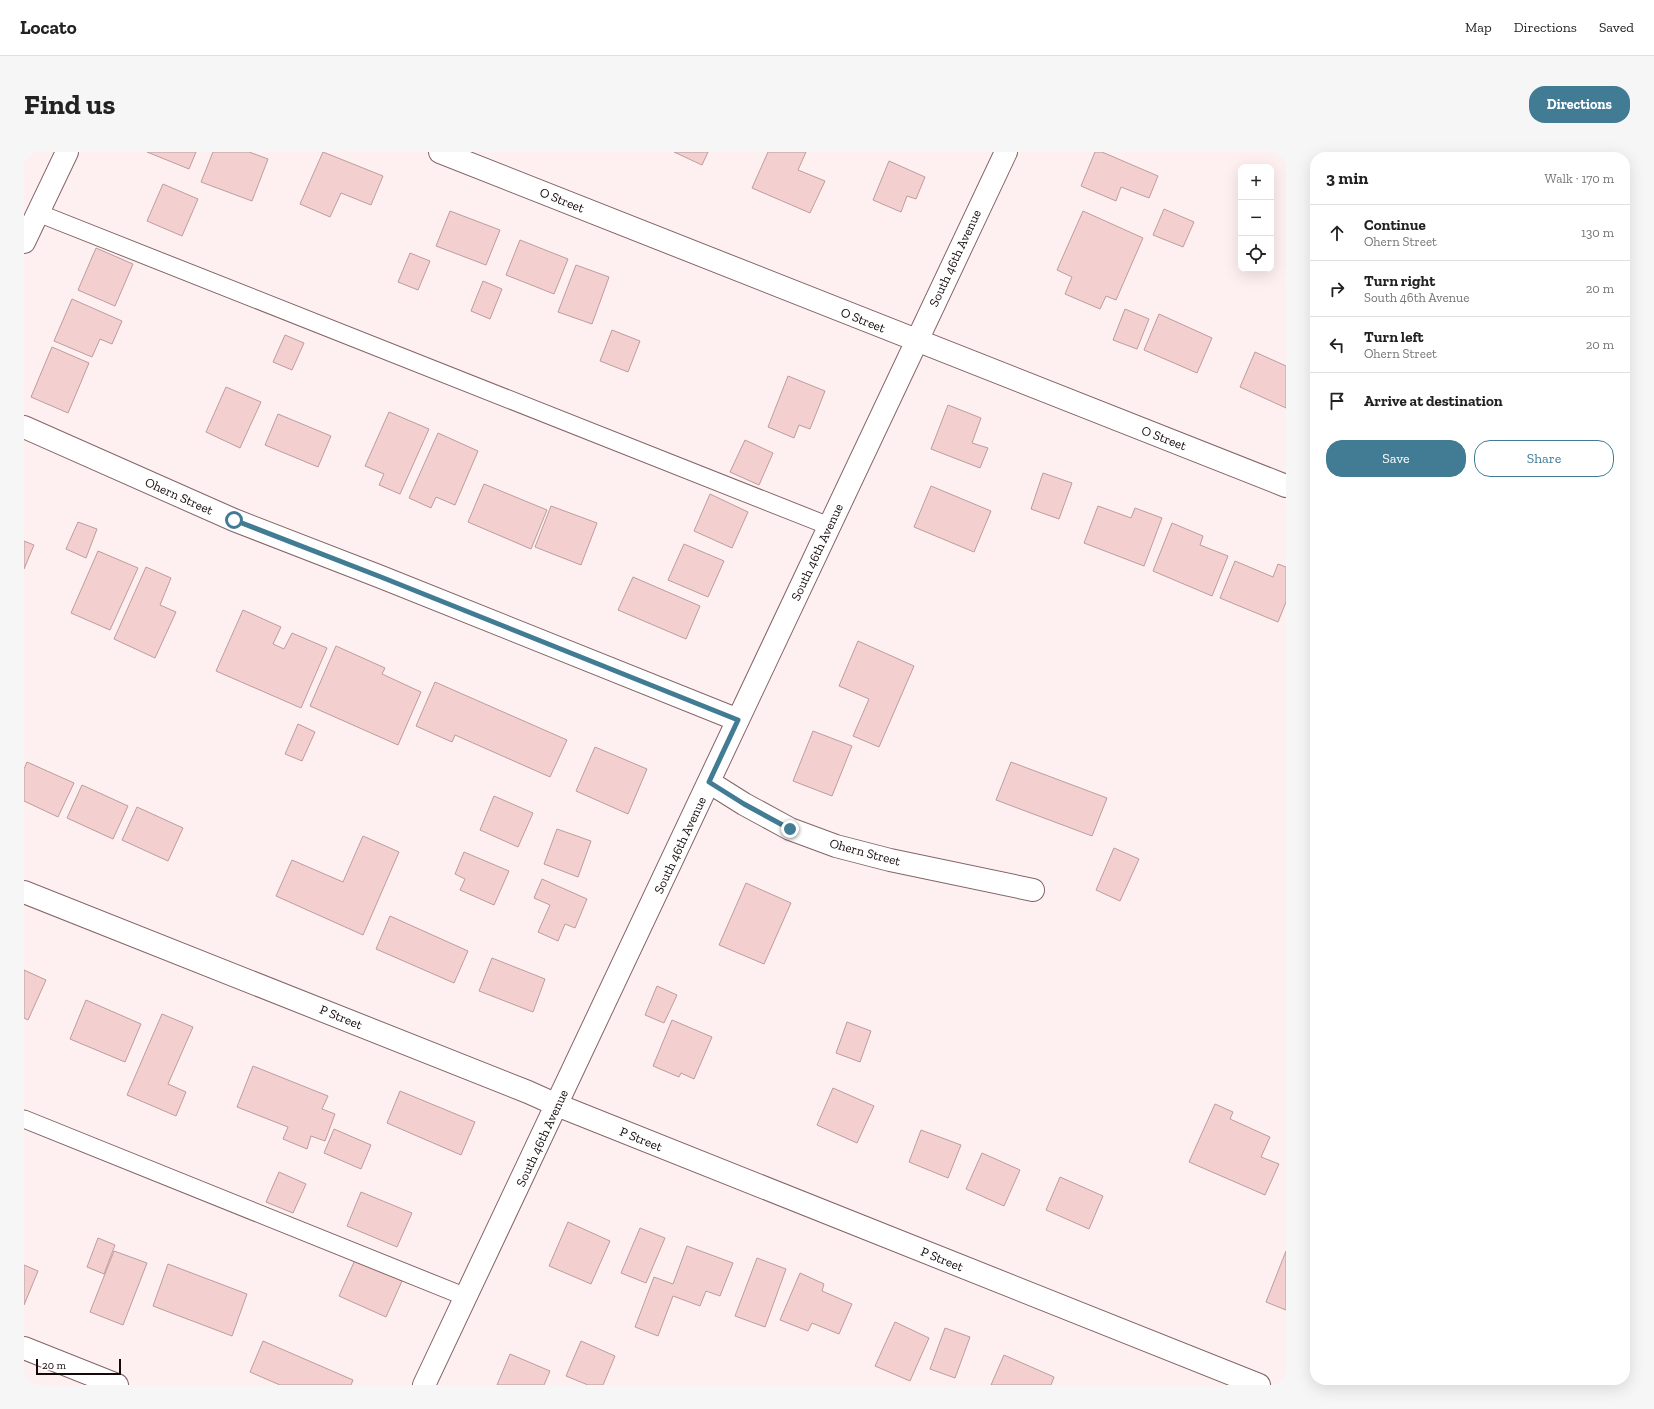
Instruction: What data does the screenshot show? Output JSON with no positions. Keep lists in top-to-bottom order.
{
  "streets": {
    "street": [
      "O Street",
      "South 46th Avenue",
      "Ohern Street",
      "P Street"
    ]
  },
  "crossings": [
    ["O Street", "South 46th Avenue"],
    ["South 46th Avenue", "Ohern Street"],
    ["South 46th Avenue", "P Street"]
  ],
  "scale_bar": "20 m",
  "page": {
    "header": "Locato",
    "nav": ["Map", "Directions", "Saved"],
    "buttons": [
      "Directions",
      ["Save", "Share"]
    ],
    "title": "Find us",
    "heading": ["3 min", "Walk · 170 m"],
    "map_buttons": ["+", "−"],
    "list": [
      ["Continue", "Ohern Street", "130 m"],
      ["Turn right", "South 46th Avenue", "20 m"],
      ["Turn left", "Ohern Street", "20 m"],
      "Arrive at destination"
    ],
    "scale": "20 m"
  }
}
